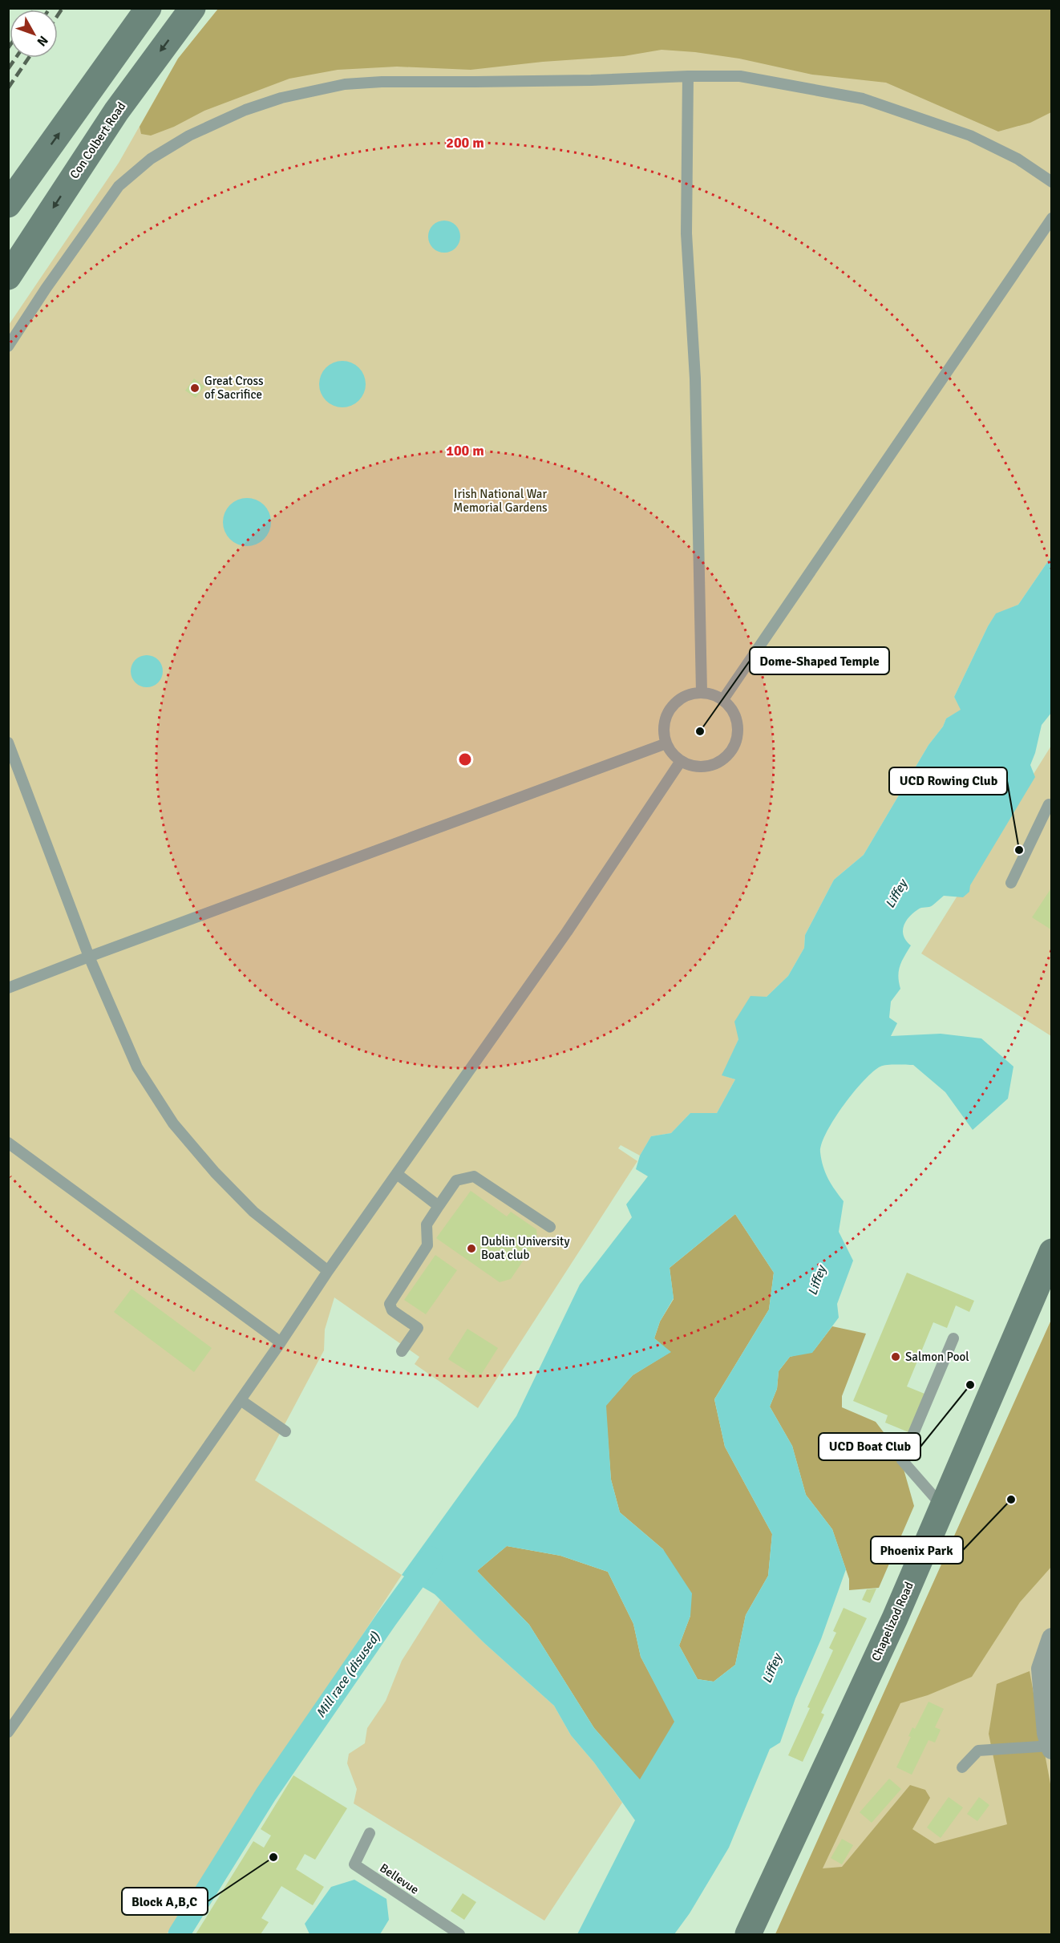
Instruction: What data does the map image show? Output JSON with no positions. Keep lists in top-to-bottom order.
{
  "streets": {
    "main road": ["Con Colbert Road", "Chapelizod Road"],
    "lane": ["Bellevue"]
  },
  "water": ["Liffey", "Mill race (disused)"],
  "parks": ["Irish National War Memorial Gardens"],
  "places": [
    "Great Cross of Sacrifice",
    "Dome-Shaped Temple",
    "UCD Rowing Club",
    "Dublin University Boat club",
    "Salmon Pool",
    "UCD Boat Club",
    "Phoenix Park",
    "Block A,B,C"
  ],
  "north": "bottom right",
  "rings": ["200 m", "100 m"]
}
